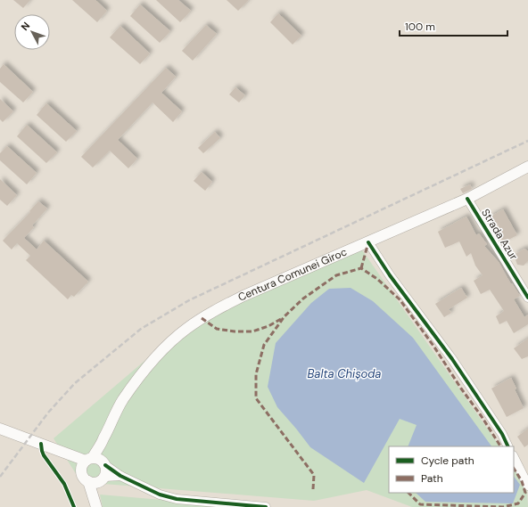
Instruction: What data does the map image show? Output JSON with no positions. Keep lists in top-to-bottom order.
{
  "streets": {
    "main road": ["Centura Comunei Giroc"],
    "street": ["Strada Azur"]
  },
  "crossings": [
    ["Strada Azur", "Centura Comunei Giroc"]
  ],
  "water": ["Balta Chișoda"],
  "legend": ["Cycle path", "Path"],
  "scale_bar": "100 m",
  "north": "top left"
}
